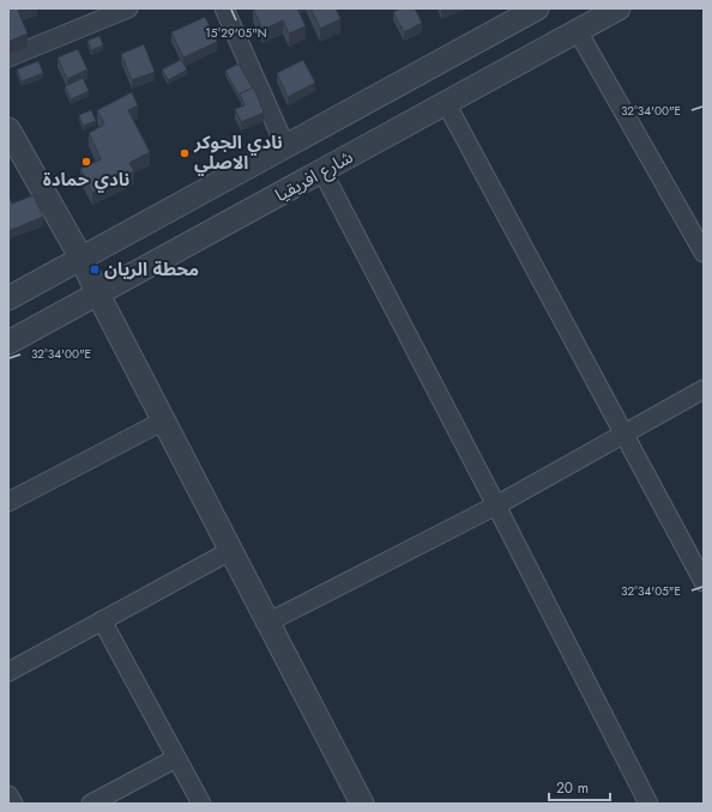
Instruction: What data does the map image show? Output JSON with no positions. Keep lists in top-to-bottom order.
{
  "streets": {
    "street": ["شارع افريقيا"]
  },
  "places": {
    "other": ["نادي الجوكر الاصلي", "نادي حمادة"],
    "transit": ["محطة الريان"]
  },
  "scale_bar": "20 m",
  "coordinates": ["15°29'05\"N", "32°34'00\"E", "32°34'05\"E"]
}
